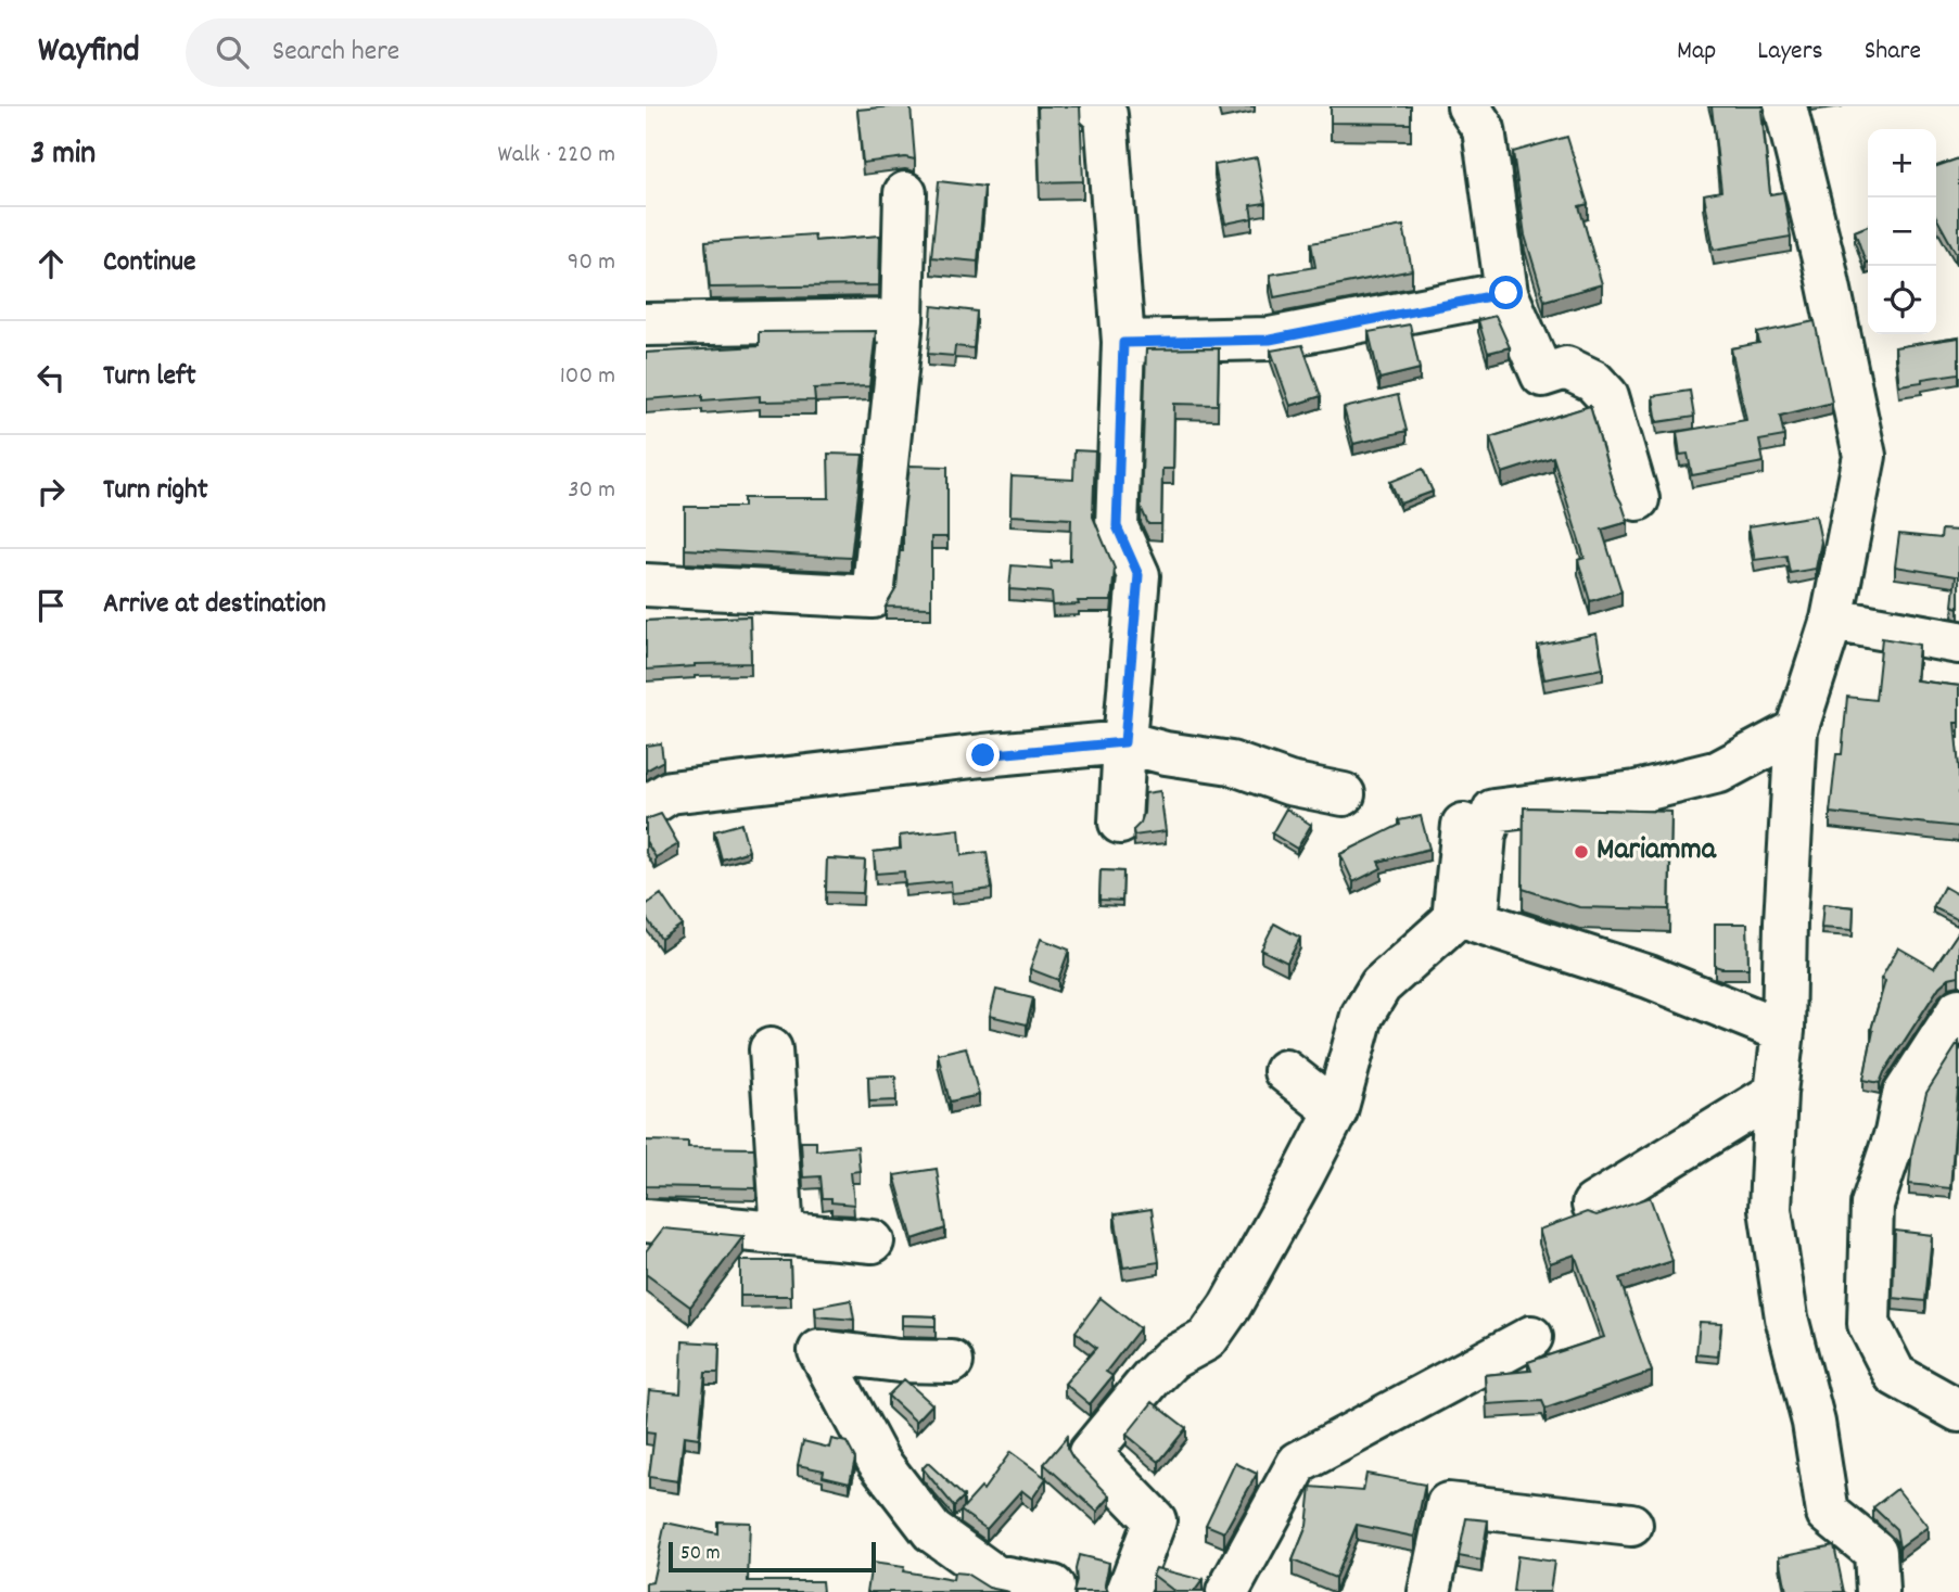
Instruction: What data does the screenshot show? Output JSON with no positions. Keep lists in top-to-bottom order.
{
  "places": ["Mariamma"],
  "scale_bar": "50 m",
  "page": {
    "header": "Wayfind",
    "search": "Search here",
    "nav": ["Map", "Layers", "Share"],
    "heading": ["3 min", "Walk · 220 m"],
    "map_buttons": ["+", "−"],
    "list": [
      ["Continue", "90 m"],
      ["Turn left", "100 m"],
      ["Turn right", "30 m"],
      "Arrive at destination"
    ],
    "scale": "50 m"
  }
}
